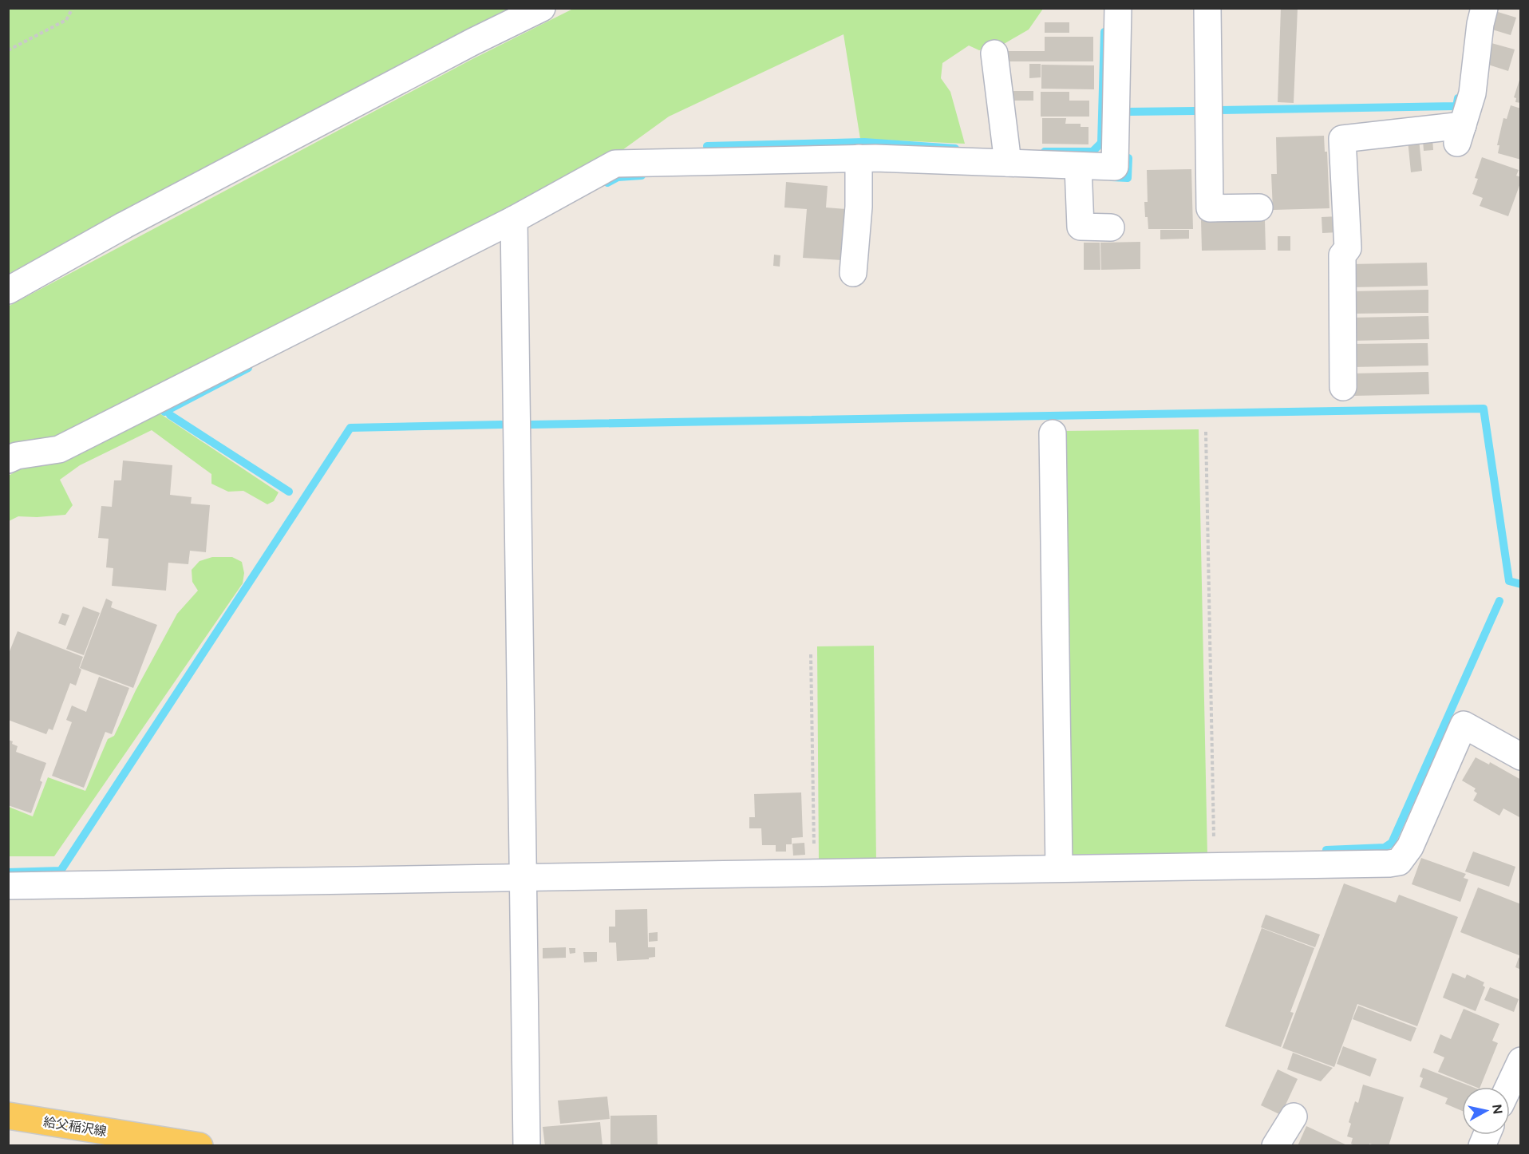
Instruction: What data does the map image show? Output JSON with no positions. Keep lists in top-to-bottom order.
{
  "streets": {
    "main road": ["給父稲沢線"]
  },
  "north": "right"
}
